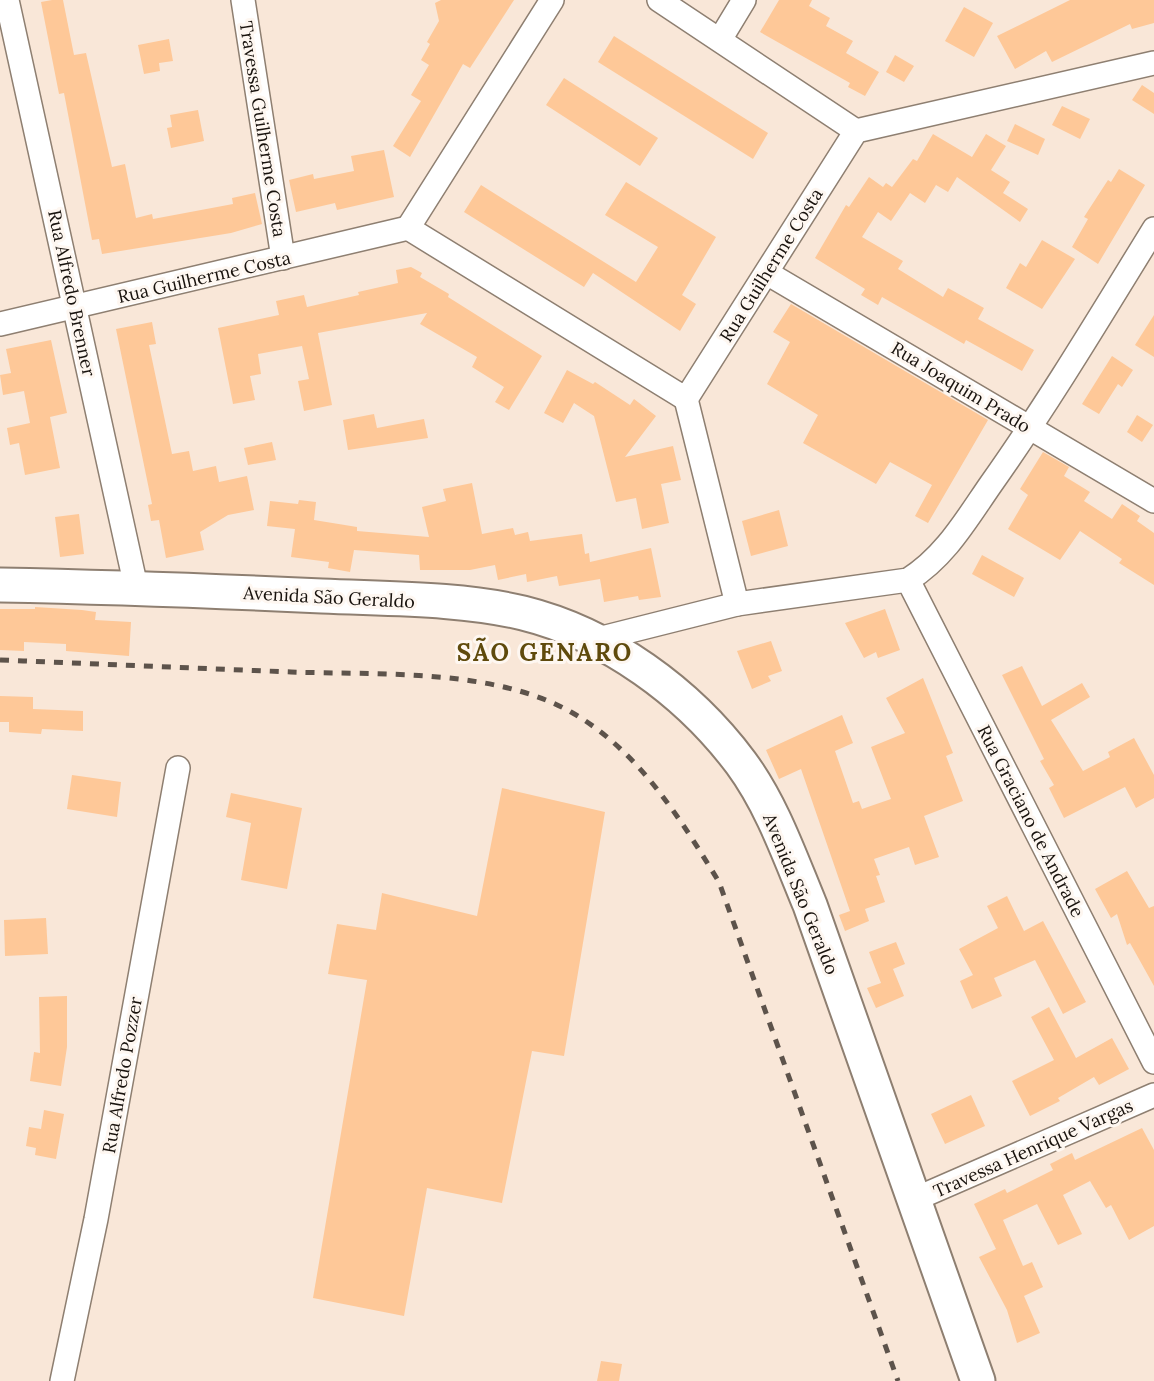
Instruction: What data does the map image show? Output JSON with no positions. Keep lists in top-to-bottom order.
{
  "streets": {
    "street": [
      "Travessa Guilherme Costa",
      "Rua Guilherme Costa",
      "Rua Alfredo Brenner",
      "Rua Joaquim Prado",
      "Avenida São Geraldo",
      "Rua Graciano de Andrade",
      "Rua Alfredo Pozzer",
      "Travessa Henrique Vargas"
    ]
  },
  "crossings": [
    ["Travessa Guilherme Costa", "Rua Guilherme Costa"],
    ["Rua Guilherme Costa", "Rua Alfredo Brenner"],
    ["Rua Guilherme Costa", "Rua Joaquim Prado"],
    ["Rua Alfredo Brenner", "Avenida São Geraldo"],
    ["Avenida São Geraldo", "Travessa Henrique Vargas"]
  ],
  "districts": ["SÃO GENARO"]
}
